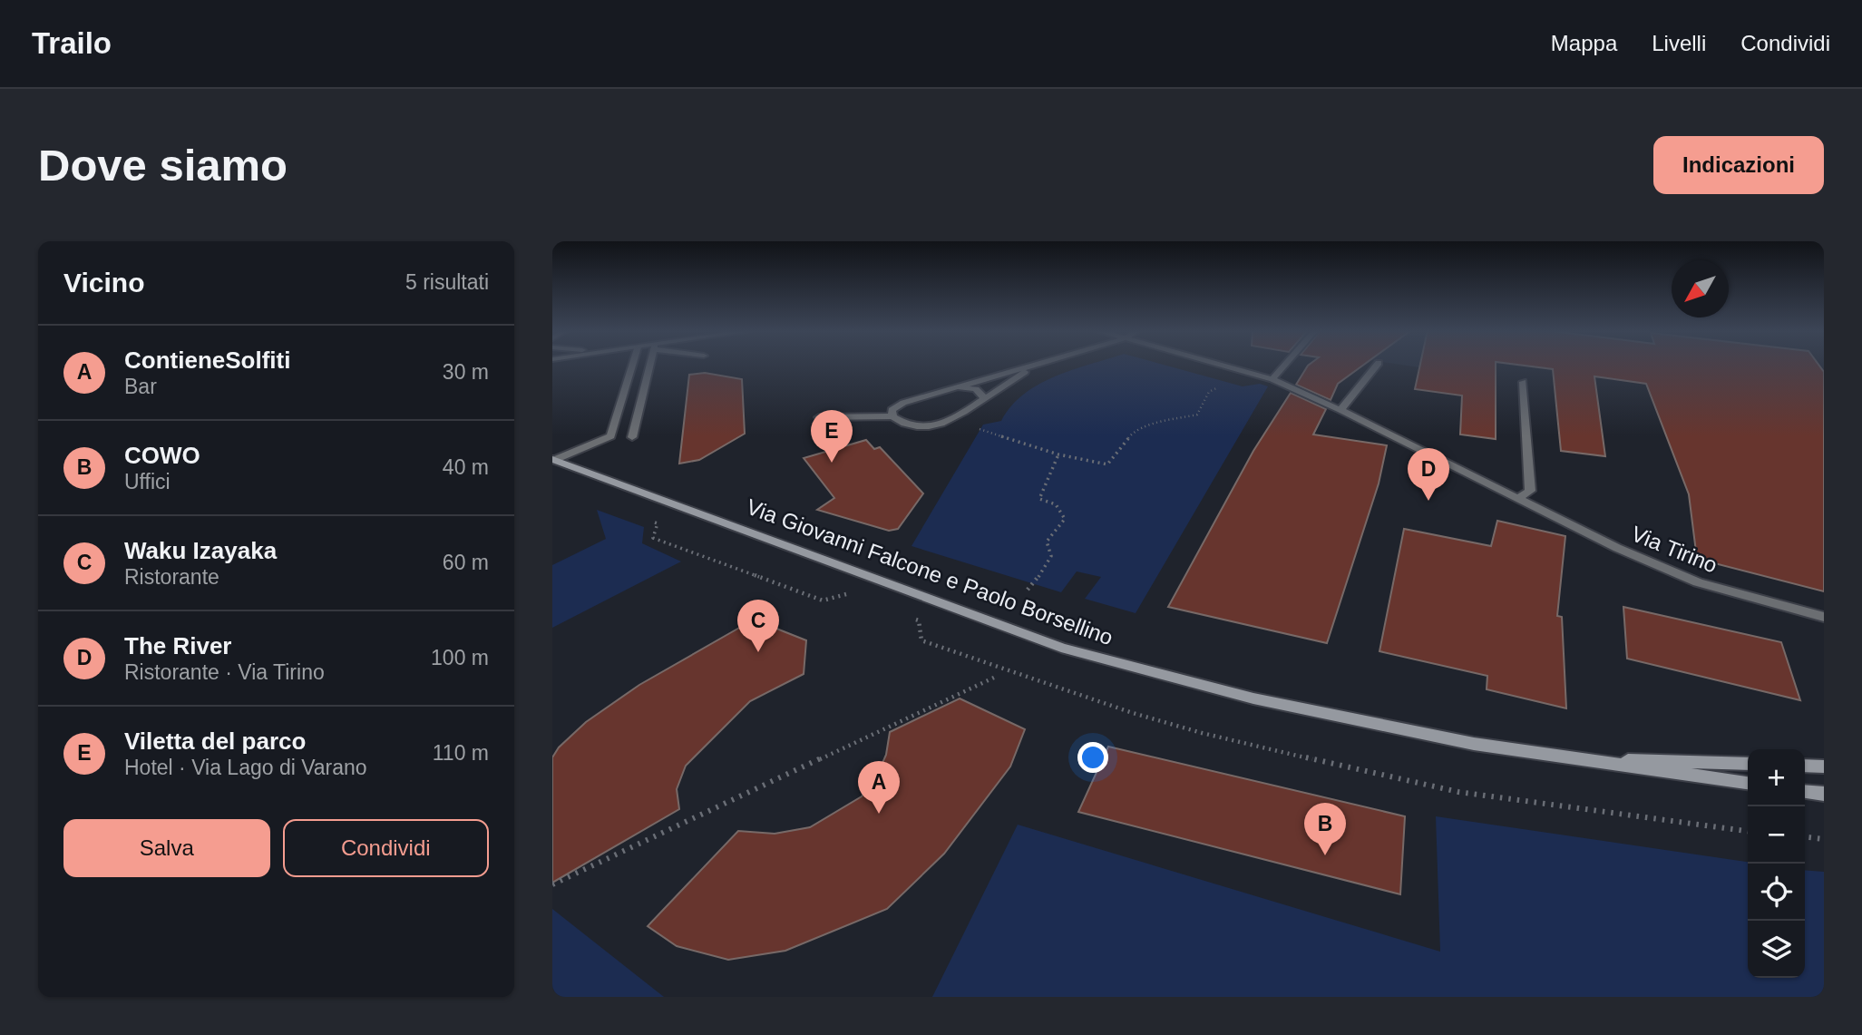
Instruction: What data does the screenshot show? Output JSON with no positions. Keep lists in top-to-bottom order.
{
  "streets": {
    "street": ["Via Tirino", "Via Giovanni Falcone e Paolo Borsellino"]
  },
  "north": "bottom left",
  "page": {
    "header": "Trailo",
    "nav": ["Mappa", "Livelli", "Condividi"],
    "buttons": [
      "Indicazioni",
      ["Salva", "Condividi"]
    ],
    "title": "Dove siamo",
    "heading": ["Vicino", "5 risultati"],
    "list": [
      {
        "mark": "A",
        "name": "ContieneSolfiti",
        "note": "Bar",
        "value": "30 m"
      },
      {
        "mark": "B",
        "name": "COWO",
        "note": "Uffici",
        "value": "40 m"
      },
      {
        "mark": "C",
        "name": "Waku Izayaka",
        "note": "Ristorante",
        "value": "60 m"
      },
      {
        "mark": "D",
        "name": "The River",
        "note": "Ristorante · Via Tirino",
        "value": "100 m"
      },
      {
        "mark": "E",
        "name": "Viletta del parco",
        "note": "Hotel · Via Lago di Varano",
        "value": "110 m"
      }
    ],
    "pins": [
      "E",
      "D",
      "C",
      "A",
      "B"
    ],
    "map_buttons": ["+", "−"]
  }
}
